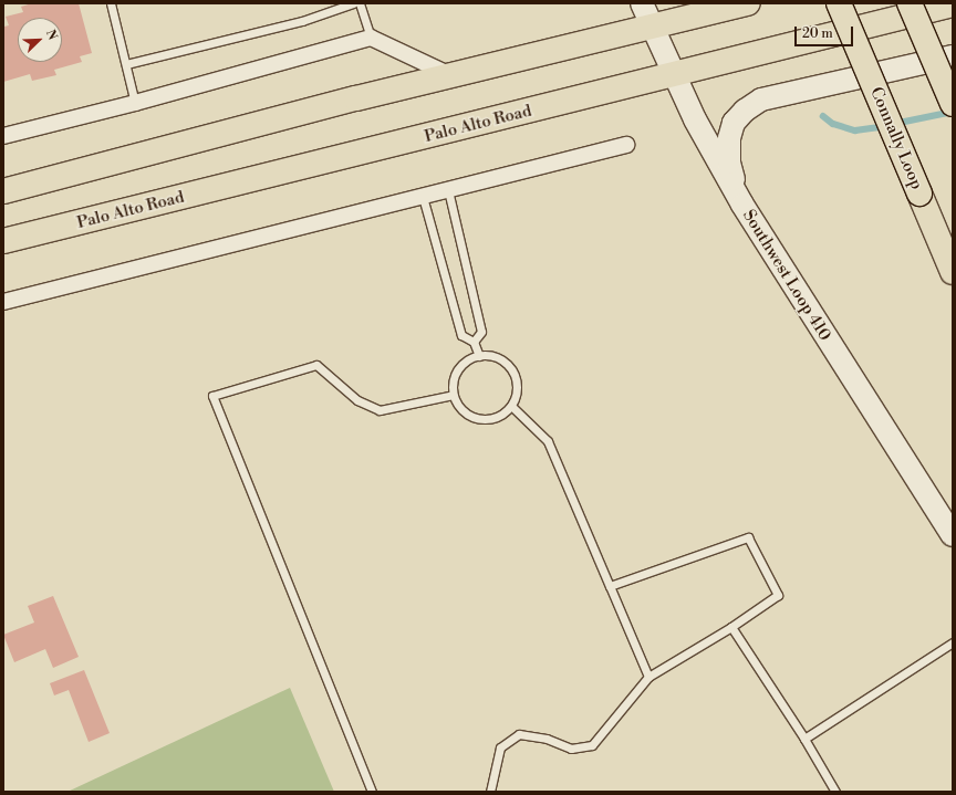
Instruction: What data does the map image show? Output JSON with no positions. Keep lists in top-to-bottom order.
{
  "streets": {
    "main road": ["Palo Alto Road", "Connally Loop", "Southwest Loop 410"]
  },
  "crossings": [
    ["Palo Alto Road", "Southwest Loop 410"]
  ],
  "scale_bar": "20 m",
  "north": "top right"
}
